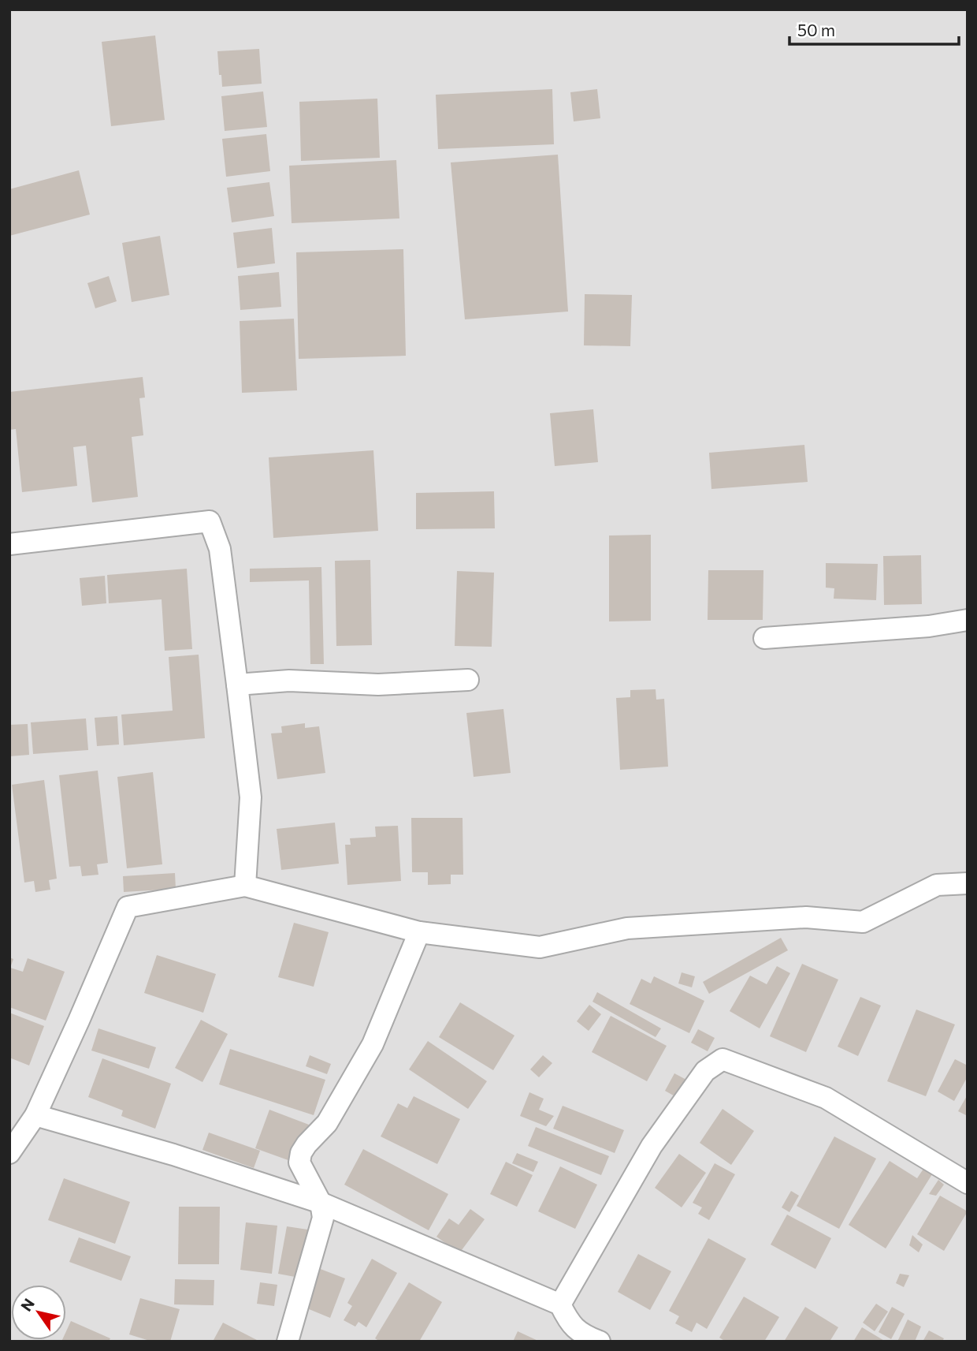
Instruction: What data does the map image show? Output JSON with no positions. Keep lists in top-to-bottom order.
{
  "scale_bar": "50 m",
  "north": "top left"
}
